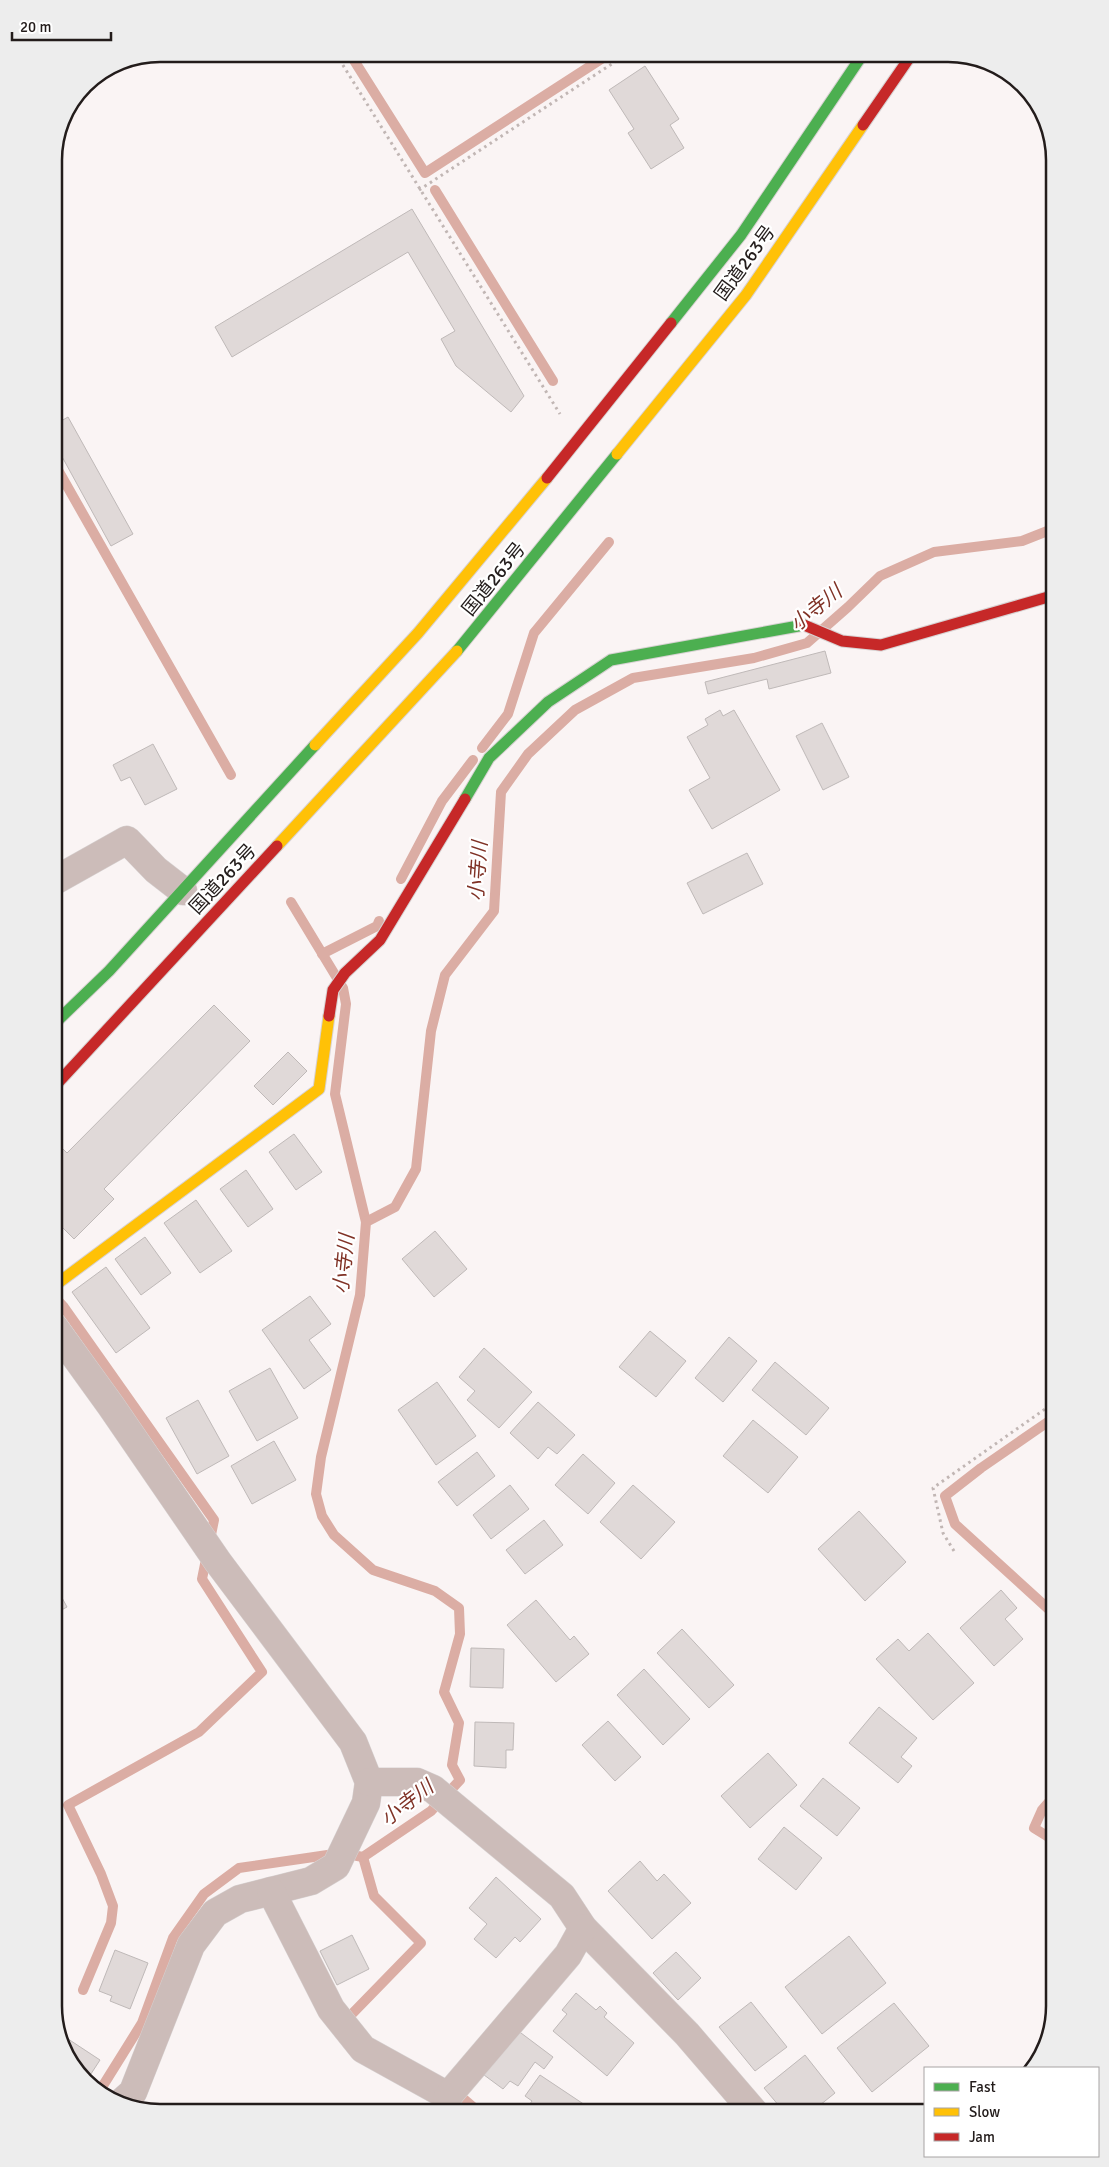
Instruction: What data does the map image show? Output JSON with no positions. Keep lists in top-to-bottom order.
{
  "streets": {
    "main road": ["国道263号"]
  },
  "water": ["小寺川"],
  "legend": ["Fast", "Slow", "Jam"],
  "scale_bar": "20 m"
}
